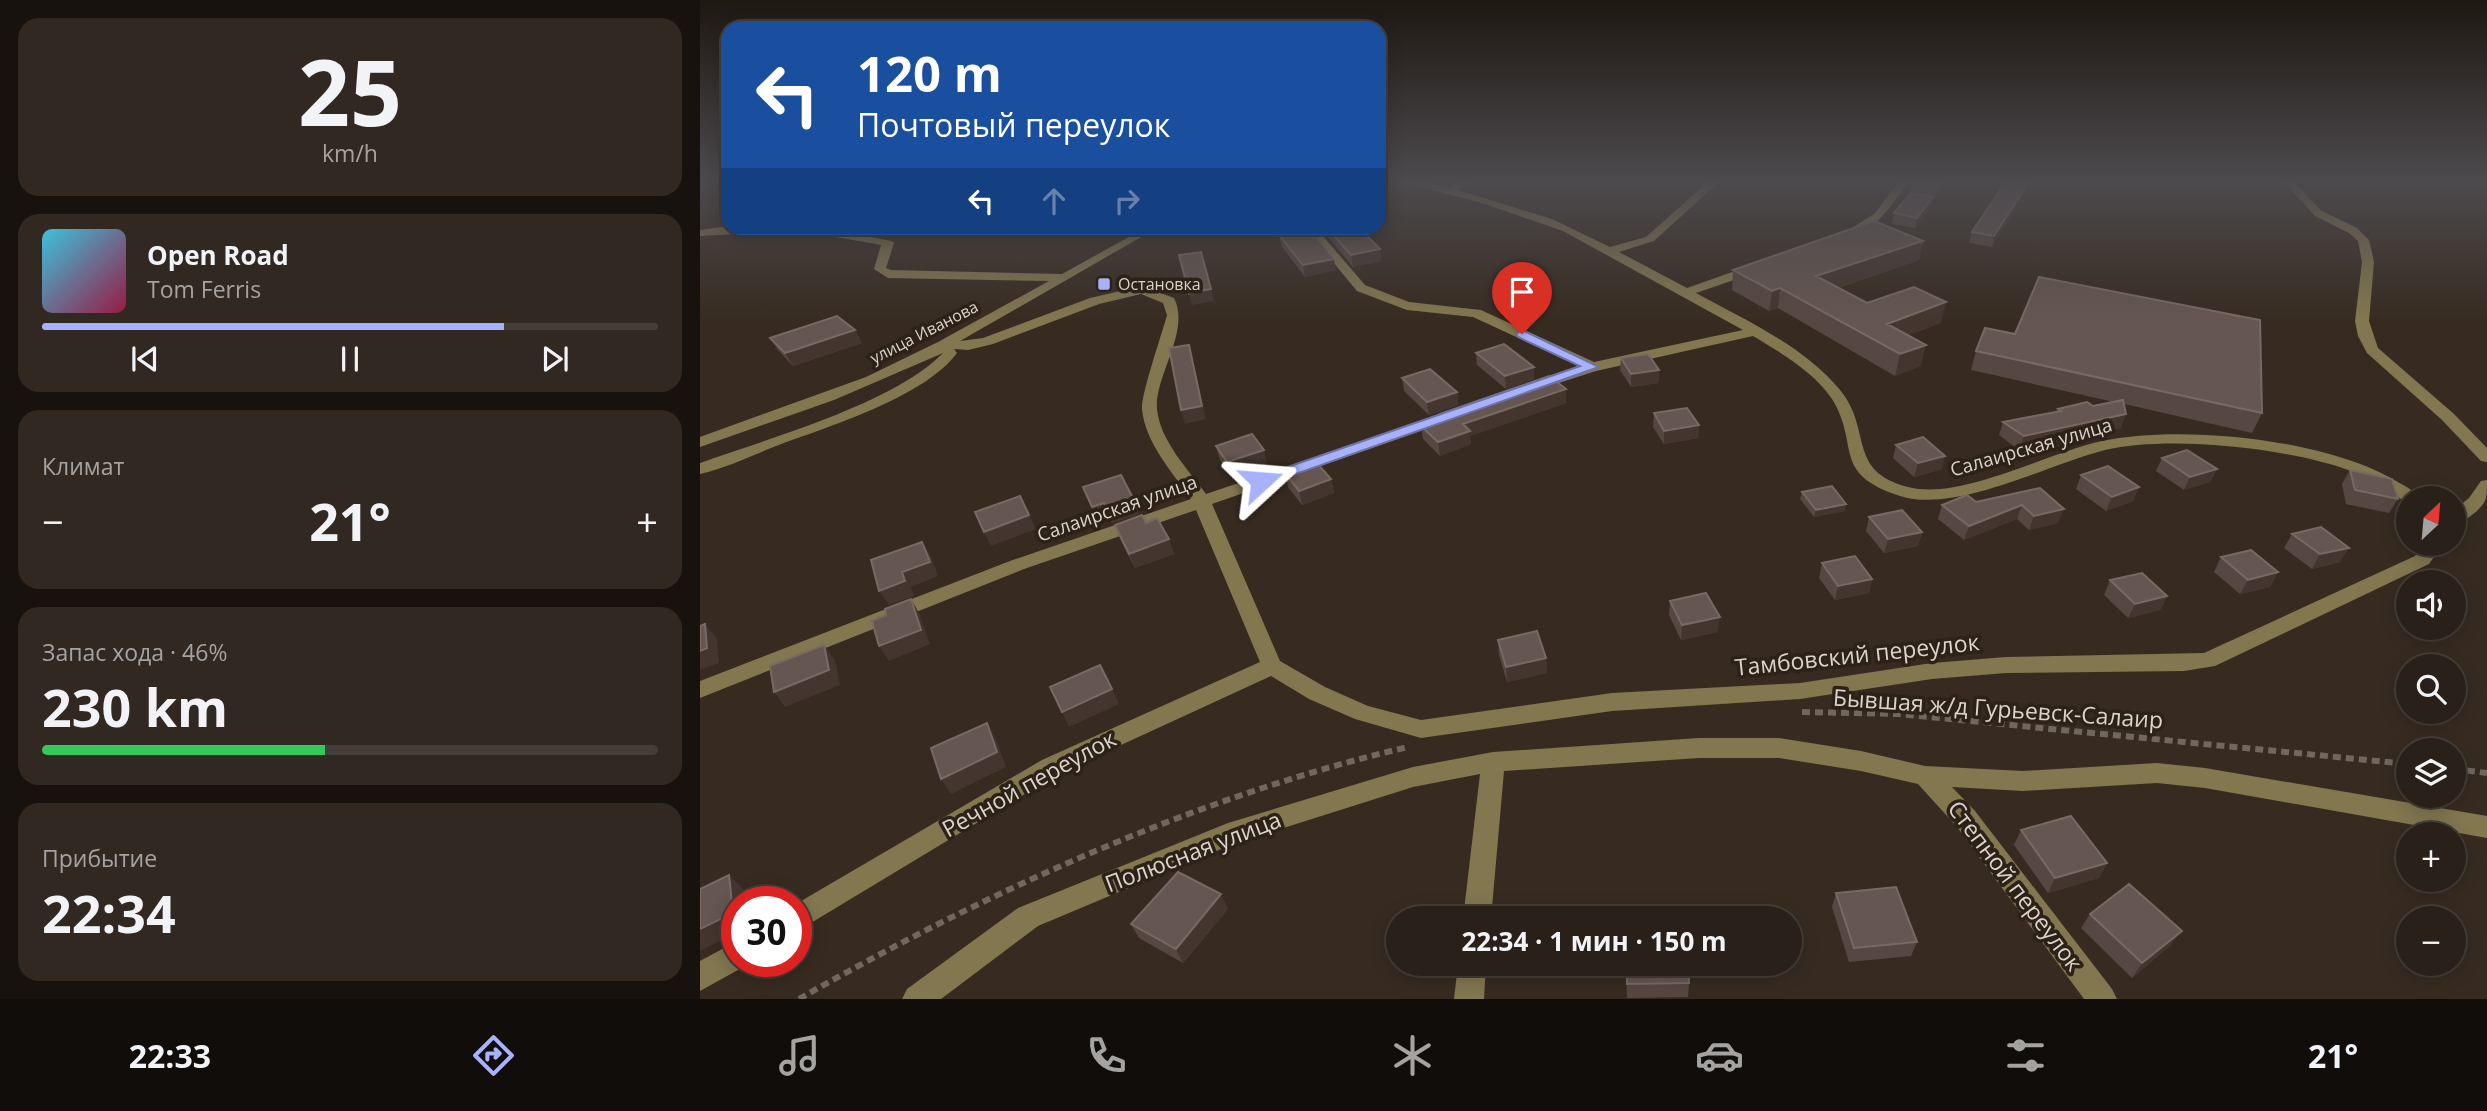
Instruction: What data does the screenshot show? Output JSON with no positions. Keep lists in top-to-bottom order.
{
  "streets": {
    "street": [
      "улица Иванова",
      "Салаирская улица",
      "Тамбовский переулок",
      "Речной переулок",
      "Полюсная улица",
      "Степной переулок"
    ],
    "path": ["Бывшая ж/д Гурьевск-Салаир"]
  },
  "crossings": [
    ["Тамбовский переулок", "Речной переулок"],
    ["Полюсная улица", "Степной переулок"]
  ],
  "places": {
    "transit": ["Остановка"]
  },
  "north": "top right",
  "page": {
    "tile": [
      ["25", "km/h"],
      "Климат",
      ["Запас хода · 46%", "230 km"],
      ["Прибытие", "22:34"]
    ],
    "turn": ["120 m", "Почтовый переулок"],
    "song": ["Open Road", "Tom Ferris"],
    "map_buttons": ["+", "−"],
    "heat": ["−", "21°", "+"],
    "limit": "30",
    "trip": "22:34 · 1 мин · 150 m",
    "tabs": ["22:33", "21°"]
  }
}
